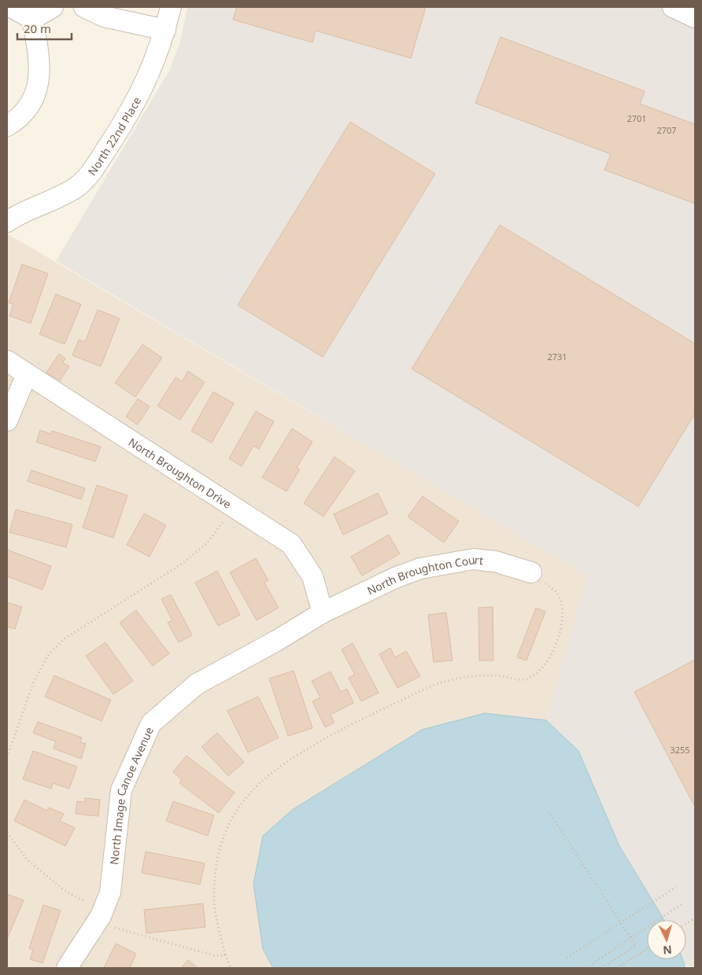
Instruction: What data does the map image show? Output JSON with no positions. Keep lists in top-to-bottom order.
{
  "streets": {
    "street": [
      "North 22nd Place",
      "North Broughton Drive",
      "North Broughton Court",
      "North Image Canoe Avenue"
    ]
  },
  "crossings": [
    ["North Broughton Drive", "North Broughton Court"],
    ["North Broughton Drive", "North Image Canoe Avenue"],
    ["North Broughton Court", "North Image Canoe Avenue"]
  ],
  "house_numbers": [
    "2701",
    "2707",
    "2731",
    "3255"
  ],
  "scale_bar": "20 m",
  "north": "bottom"
}
